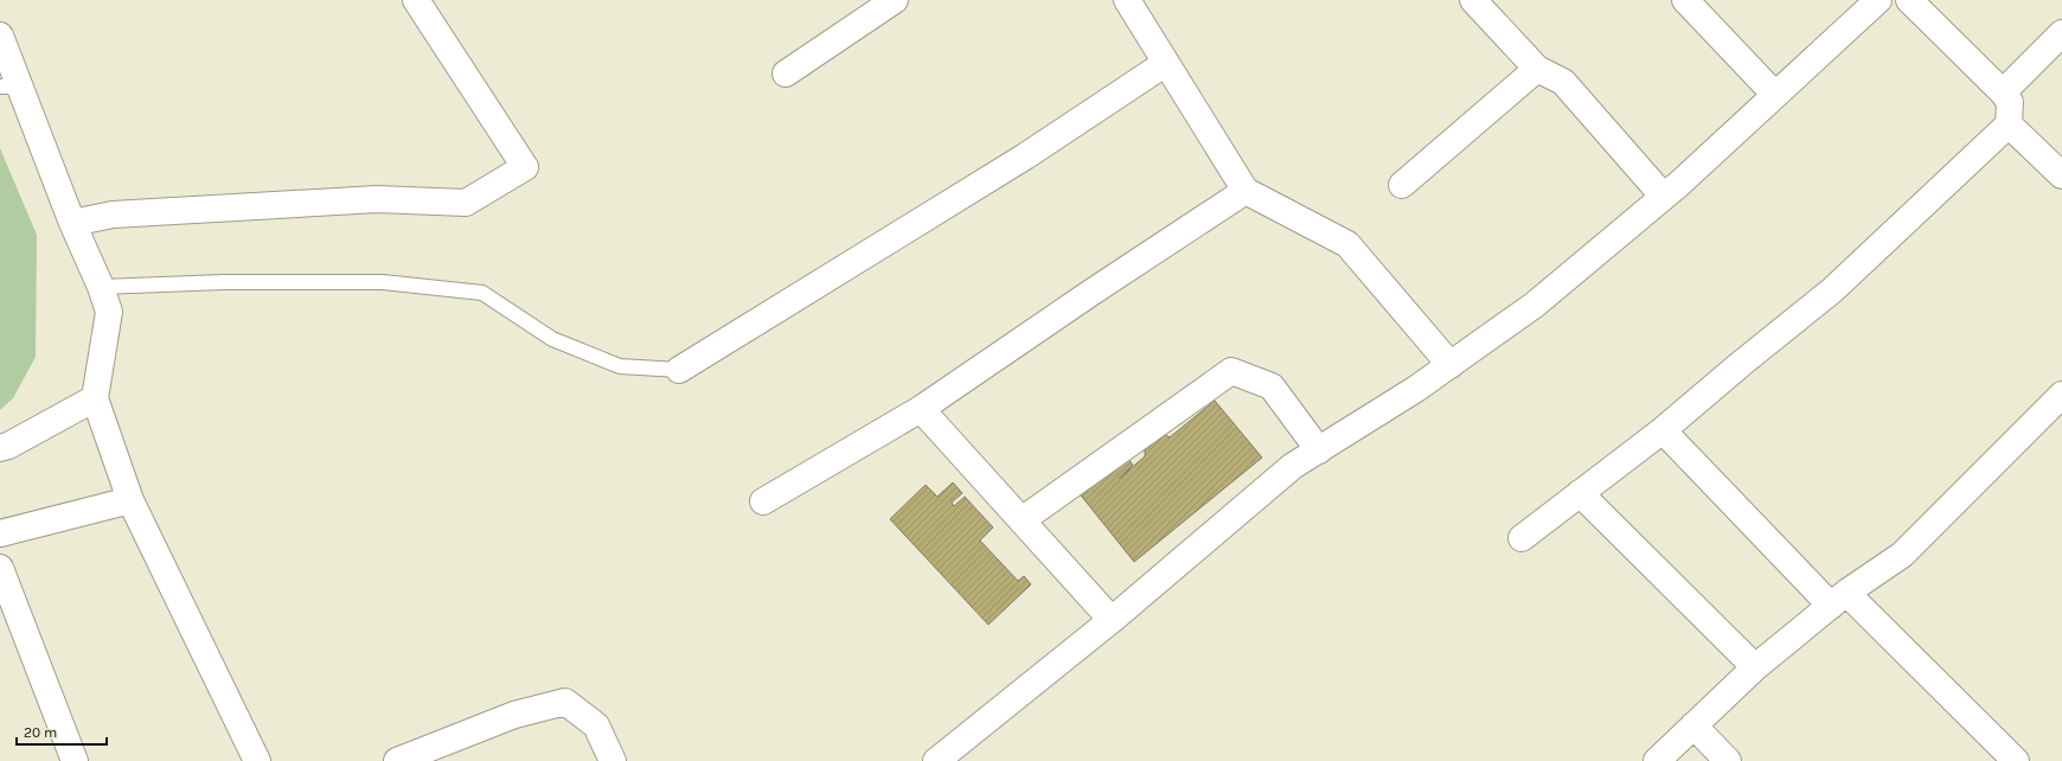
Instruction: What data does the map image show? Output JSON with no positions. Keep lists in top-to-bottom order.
{
  "scale_bar": "20 m"
}
